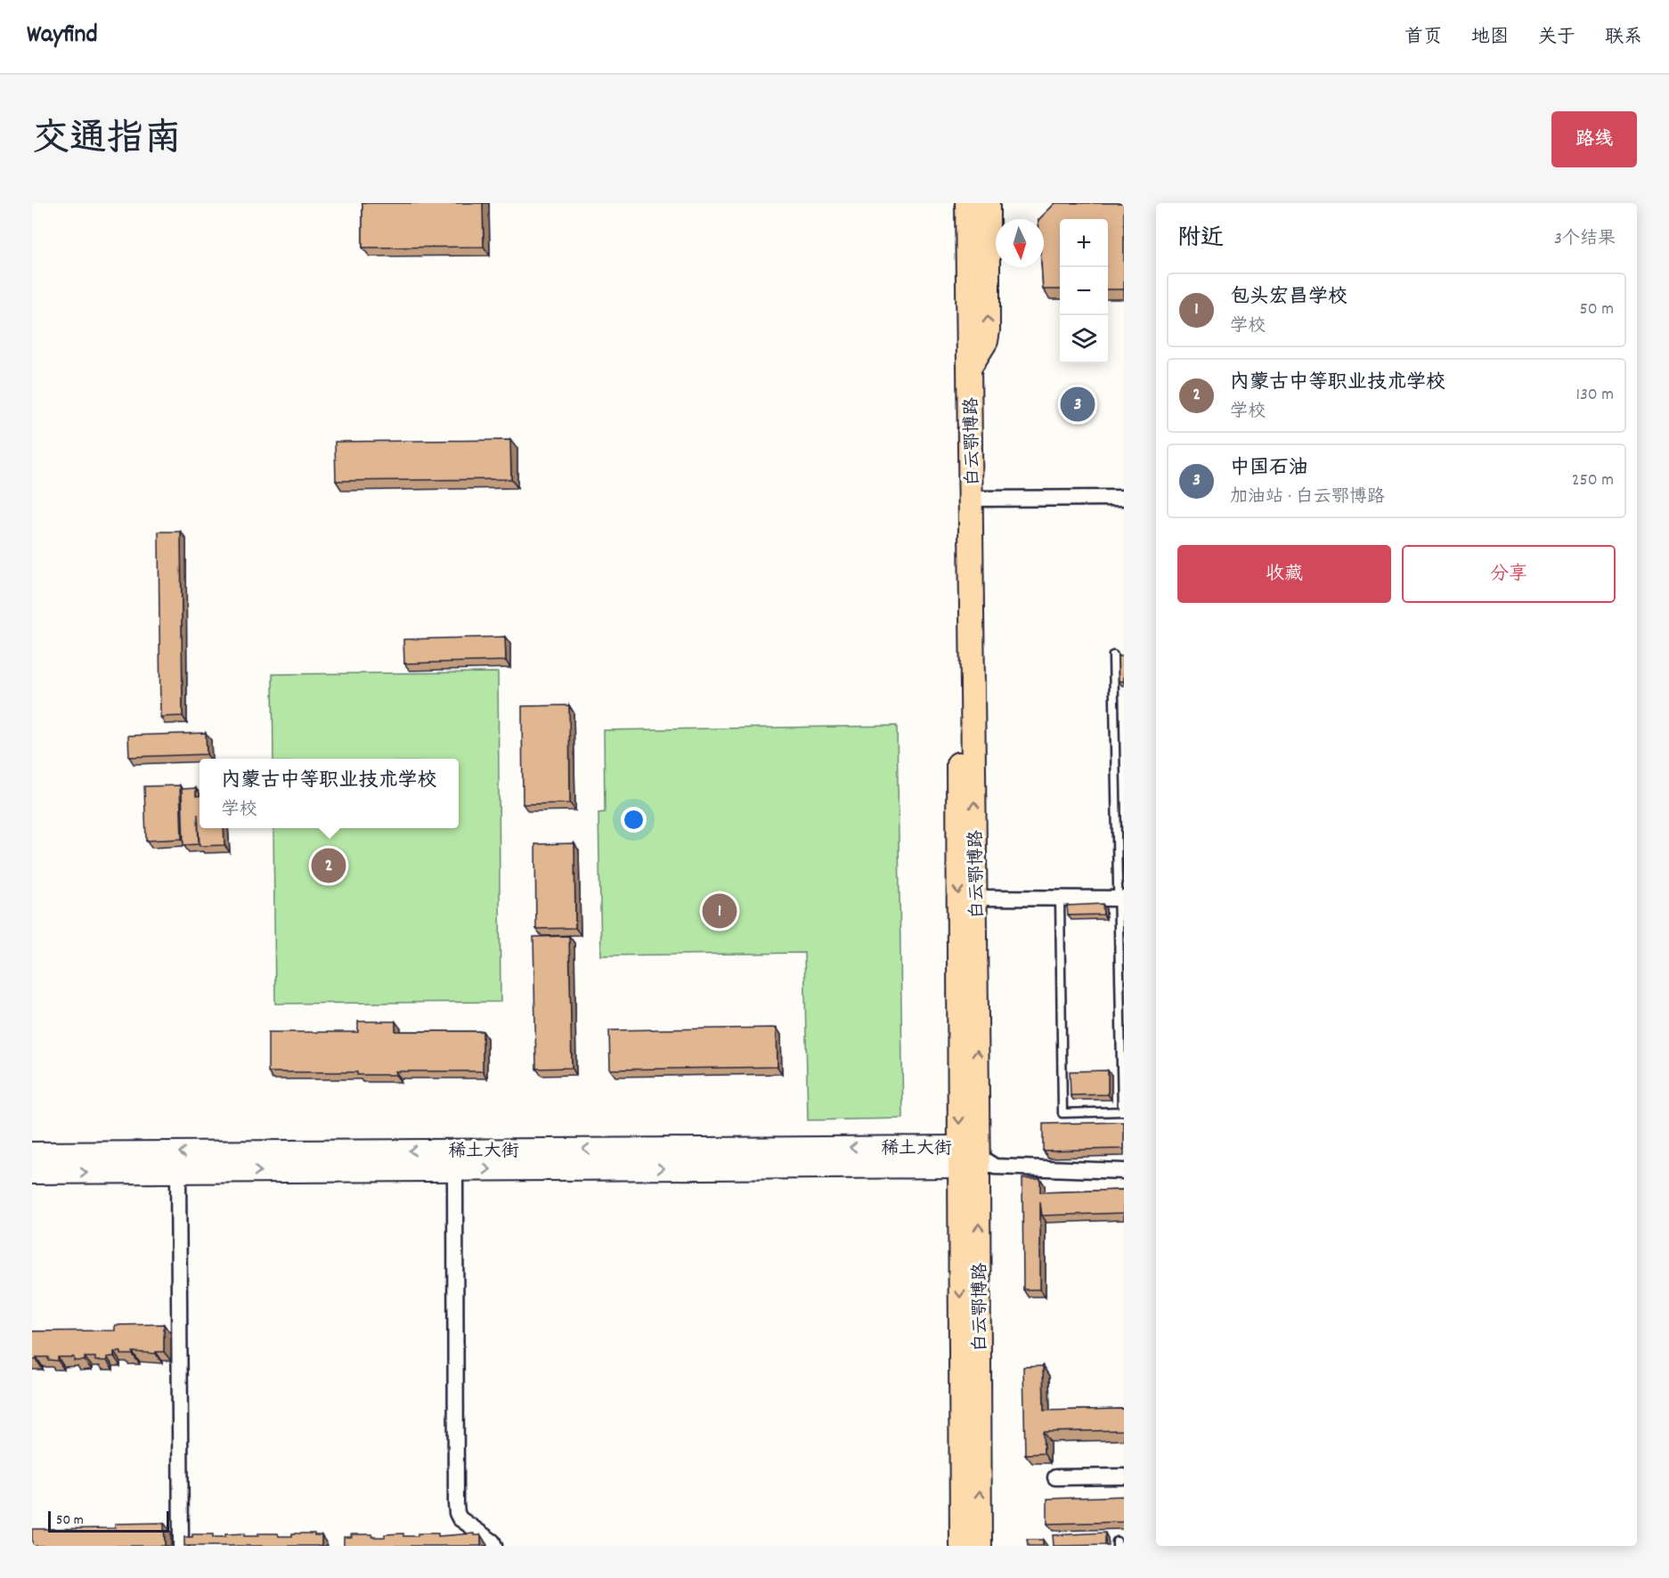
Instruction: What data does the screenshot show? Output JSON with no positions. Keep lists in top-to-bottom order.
{
  "streets": {
    "main road": ["白云鄂博路", "稀土大街"]
  },
  "crossings": [
    ["白云鄂博路", "稀土大街"]
  ],
  "scale_bar": "50 m",
  "north": "bottom",
  "page": {
    "header": "Wayfind",
    "nav": [
      "首页",
      "地图",
      "关于",
      "联系"
    ],
    "title": "交通指南",
    "buttons": [
      "路线",
      ["收藏", "分享"]
    ],
    "heading": ["附近", "3个结果"],
    "map_buttons": ["+", "−"],
    "list": [
      {
        "mark": "1",
        "name": "包头宏昌学校",
        "note": "学校",
        "value": "50 m"
      },
      {
        "mark": "2",
        "name": "内蒙古中等职业技术学校",
        "note": "学校",
        "value": "130 m"
      },
      {
        "mark": "3",
        "name": "中国石油",
        "note": "加油站 · 白云鄂博路",
        "value": "250 m"
      }
    ],
    "pins": ["3", "2", "1"],
    "popup": ["内蒙古中等职业技术学校", "学校"],
    "scale": "50 m"
  }
}
